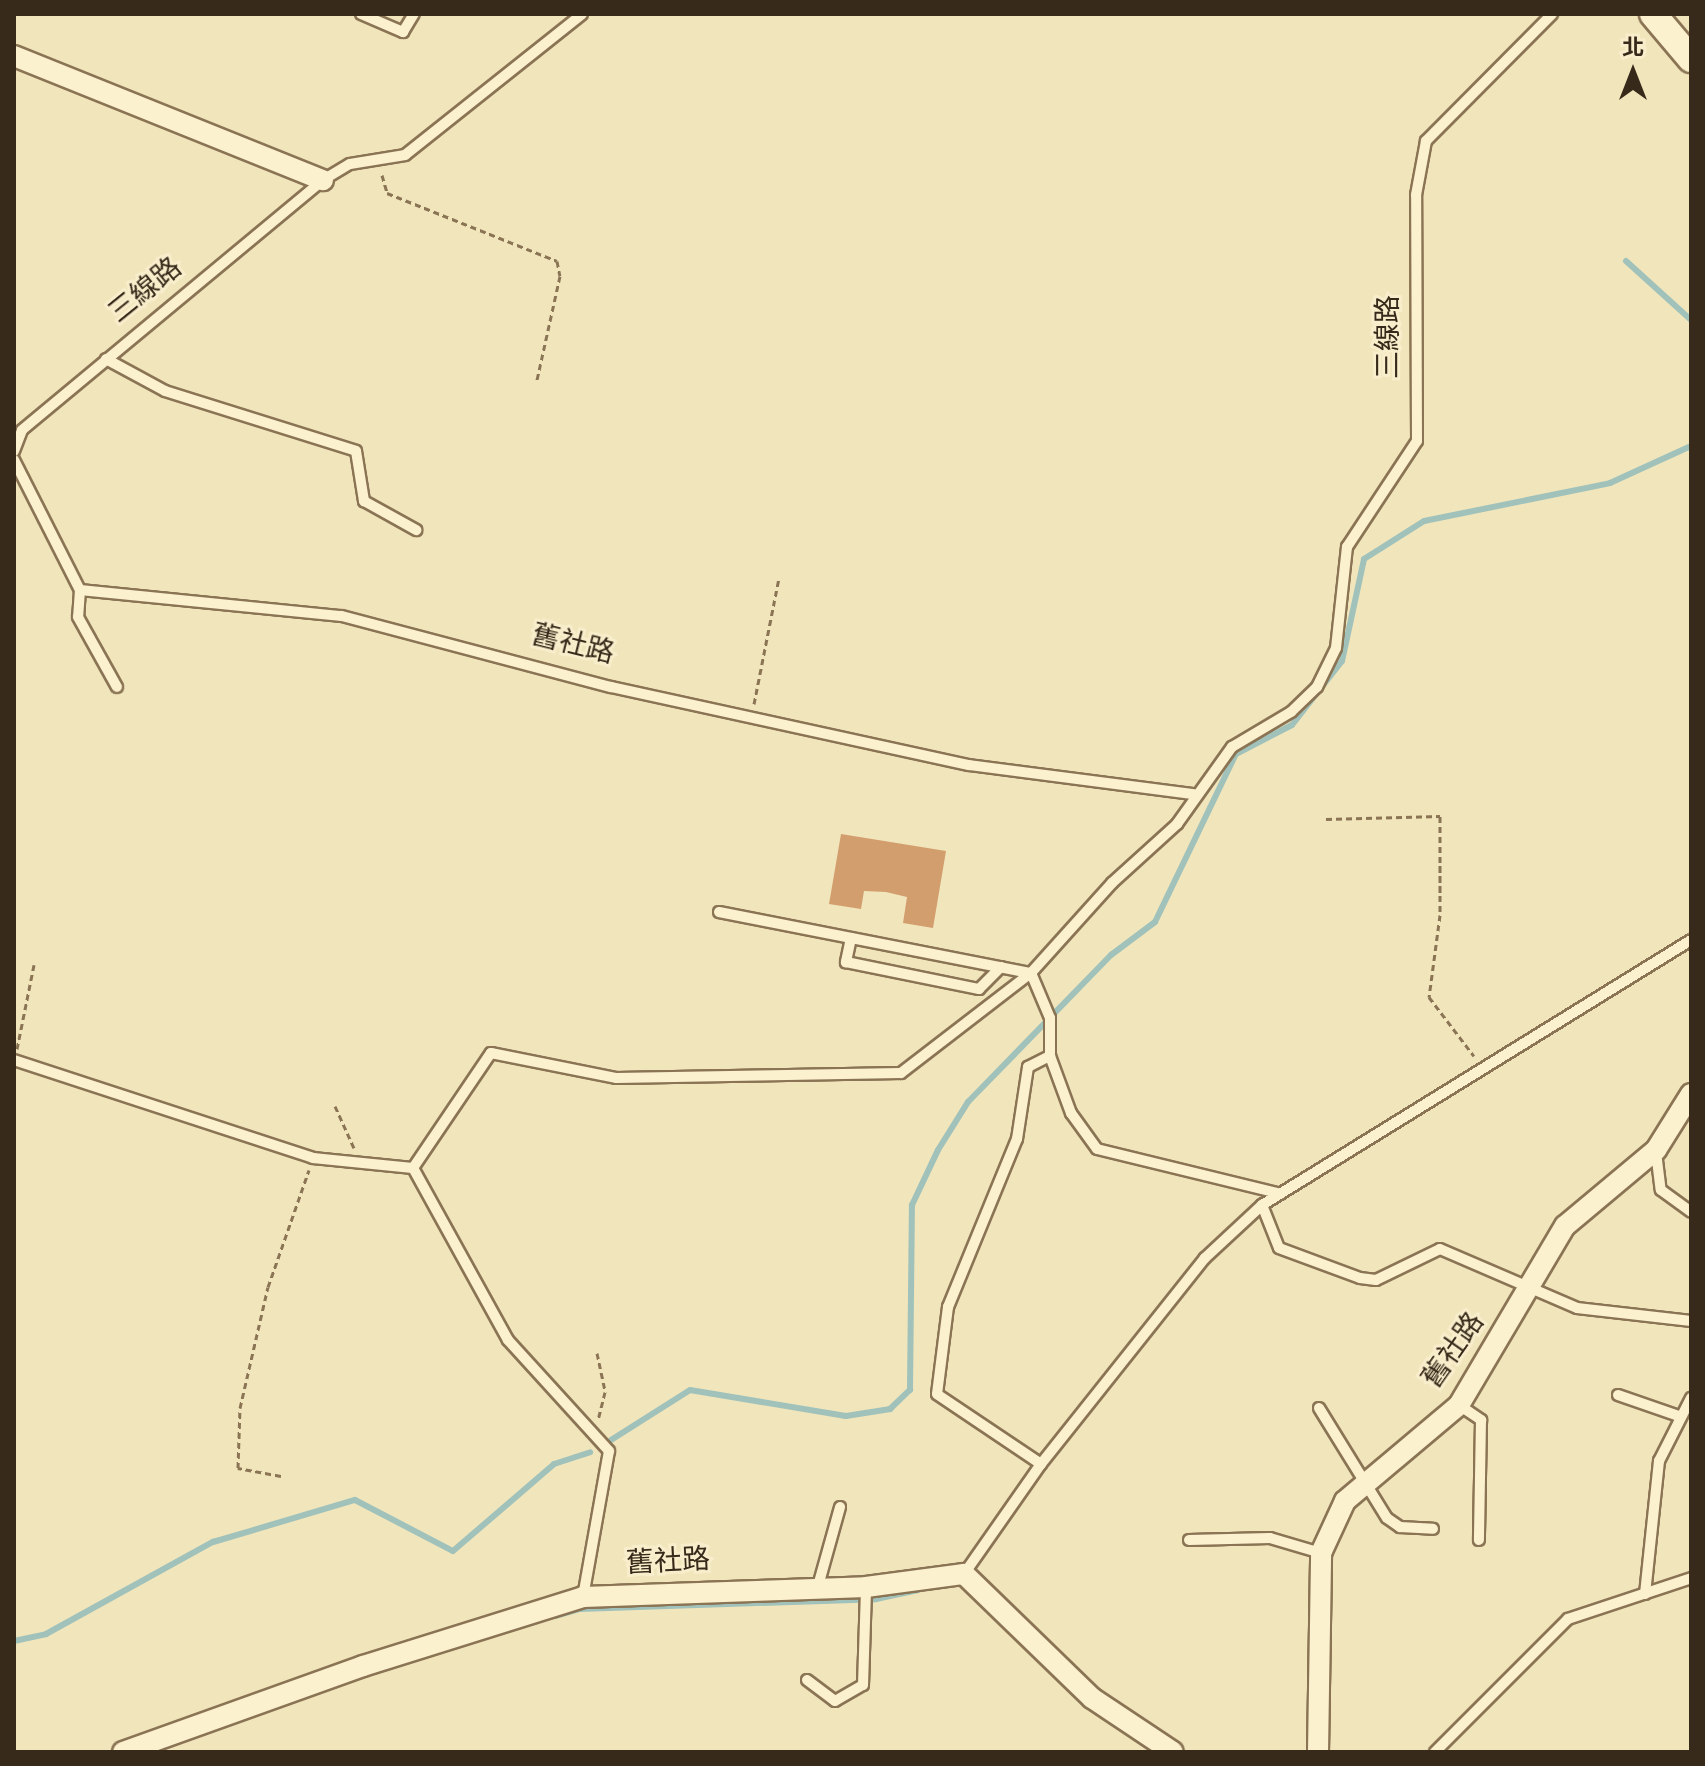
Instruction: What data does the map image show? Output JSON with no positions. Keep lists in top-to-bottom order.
{
  "streets": {
    "street": ["舊社路"],
    "lane": ["三線路"]
  },
  "crossings": [
    ["三線路", "舊社路"]
  ],
  "north": "top"
}
